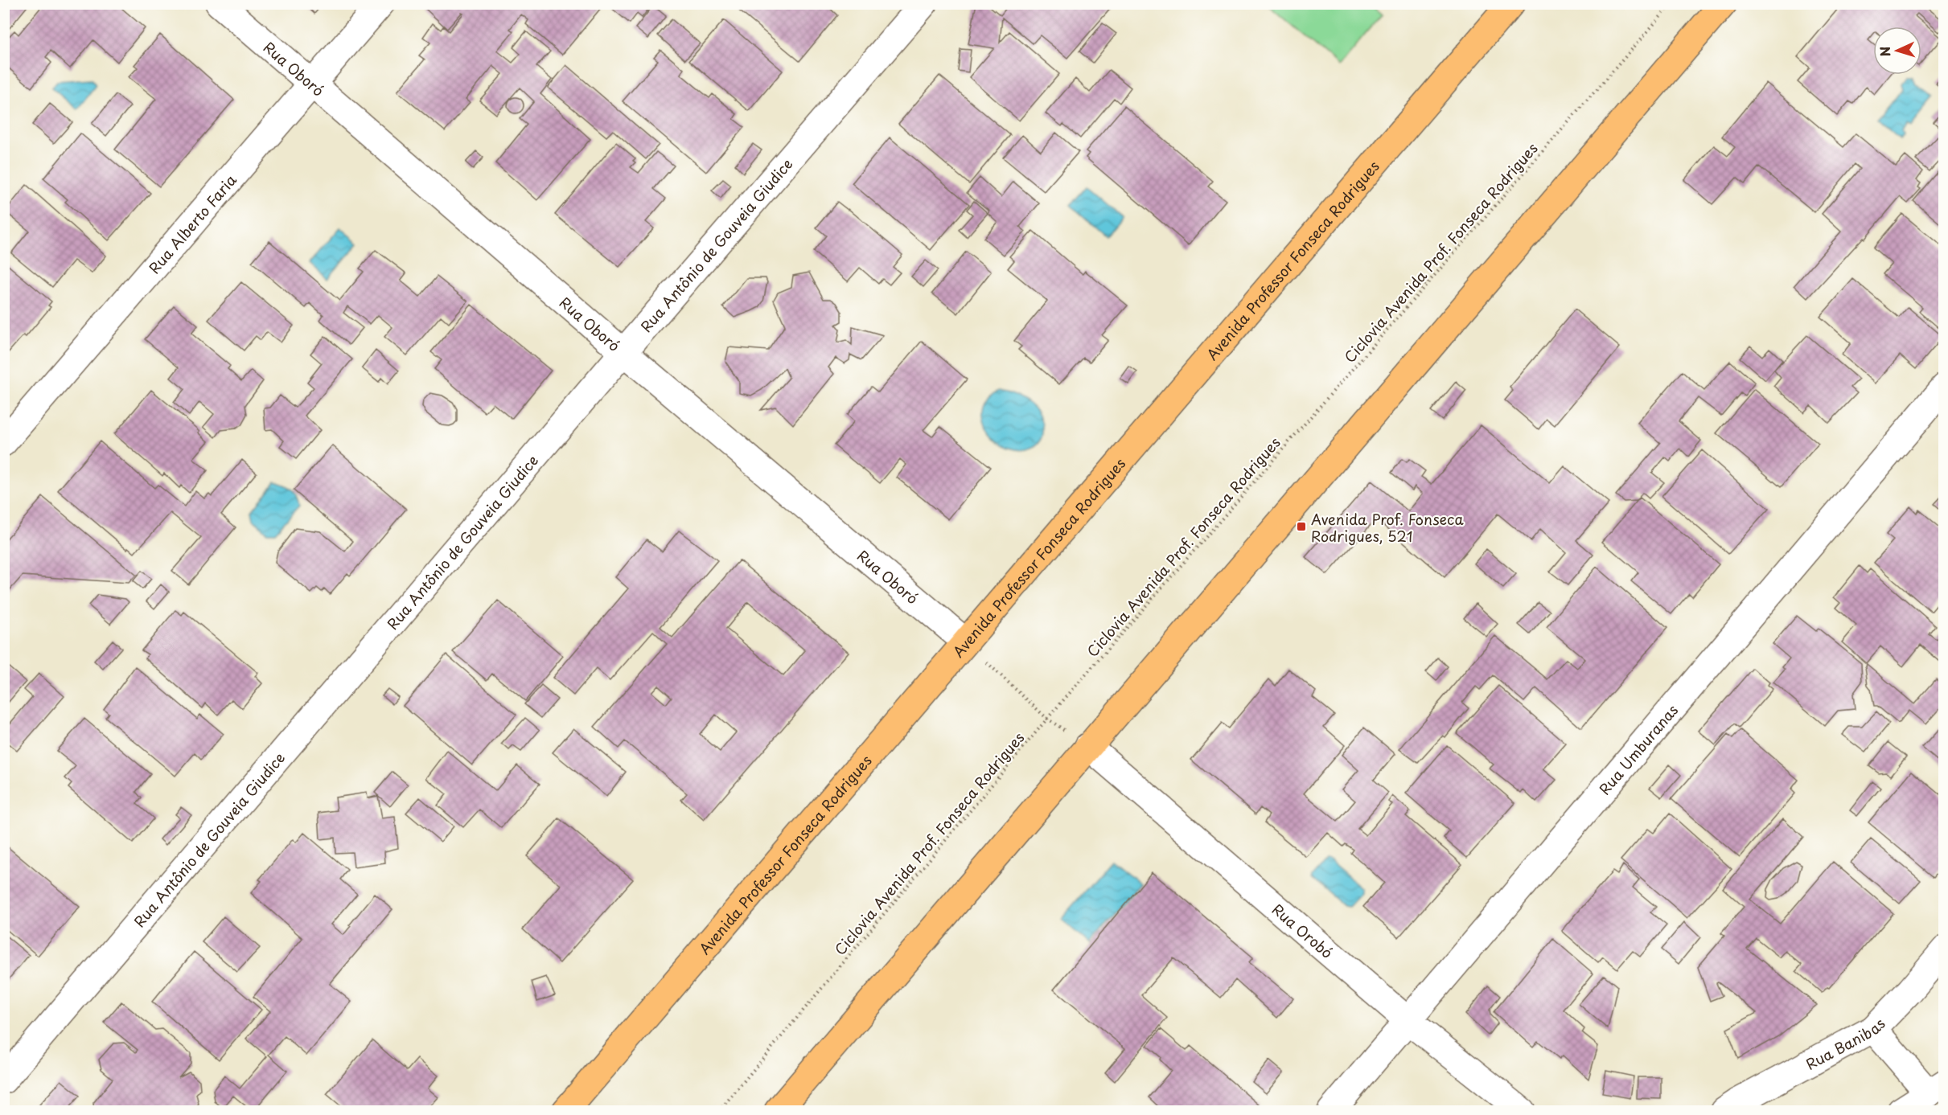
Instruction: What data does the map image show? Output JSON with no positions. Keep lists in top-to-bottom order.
{
  "streets": {
    "highway": ["Avenida Professor Fonseca Rodrigues"],
    "street": [
      "Rua Oboró",
      "Rua Alberto Faria",
      "Rua Antônio de Gouveia Giudice",
      "Rua Umburanas",
      "Rua Orobó",
      "Rua Banibas"
    ],
    "path": ["Ciclovia Avenida Prof. Fonseca Rodrigues"]
  },
  "crossings": [
    ["Rua Oboró", "Rua Alberto Faria"],
    ["Rua Oboró", "Rua Antônio de Gouveia Giudice"],
    ["Rua Oboró", "Avenida Professor Fonseca Rodrigues"],
    ["Rua Umburanas", "Rua Orobó"]
  ],
  "places": {
    "transit": ["Avenida Prof. Fonseca Rodrigues, 521"]
  },
  "north": "left"
}
